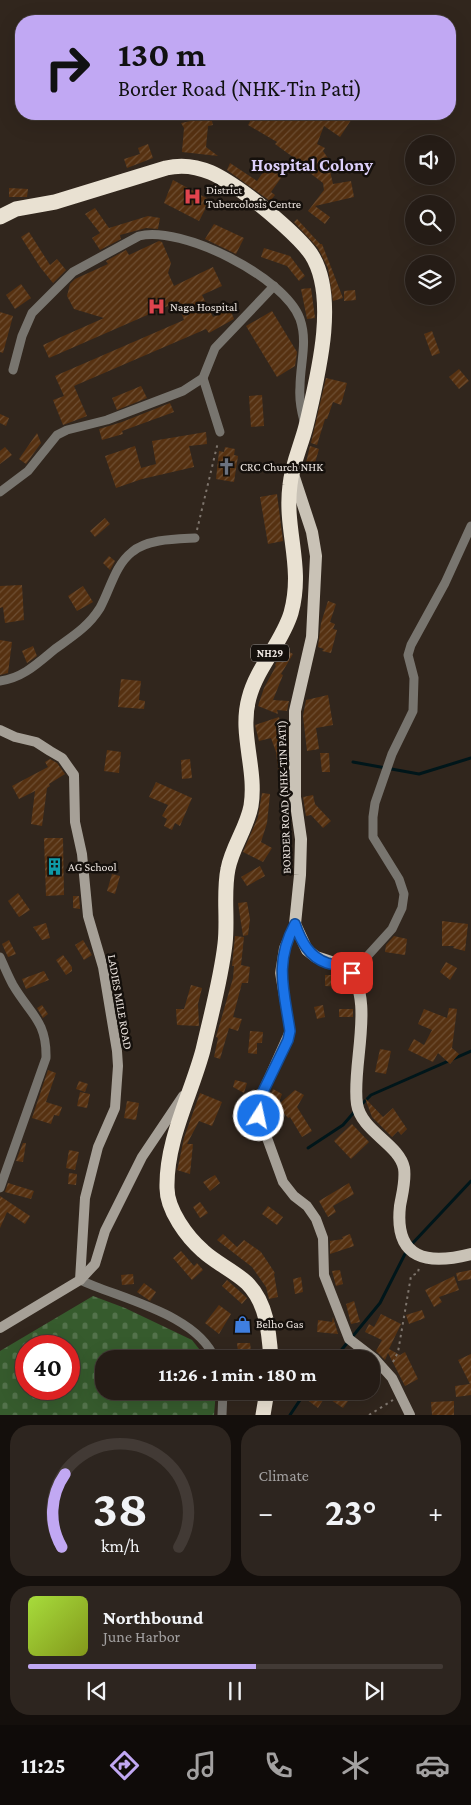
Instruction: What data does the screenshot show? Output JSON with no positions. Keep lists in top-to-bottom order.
{
  "streets": {
    "highway": ["NH29"],
    "main road": ["BORDER ROAD (NHK-TIN PATI)"],
    "street": ["LADIES MILE ROAD"]
  },
  "crossings": [
    ["NH29", "BORDER ROAD (NHK-TIN PATI)"]
  ],
  "districts": ["Hospital Colony"],
  "places": {
    "hospital": ["District Tubercolosis Centre", "Naga Hospital"],
    "church": ["CRC Church NHK"],
    "building": ["AG School"],
    "shop": ["Belho Gas"]
  },
  "page": {
    "turn": ["130 m", "Border Road (NHK-Tin Pati)"],
    "limit": "40",
    "trip": "11:26 · 1 min · 180 m",
    "tile": "Climate",
    "heat": ["−", "23°", "+"],
    "song": ["Northbound", "June Harbor"],
    "tabs": "11:25",
    "gauge": ["38", "km/h"]
  }
}
